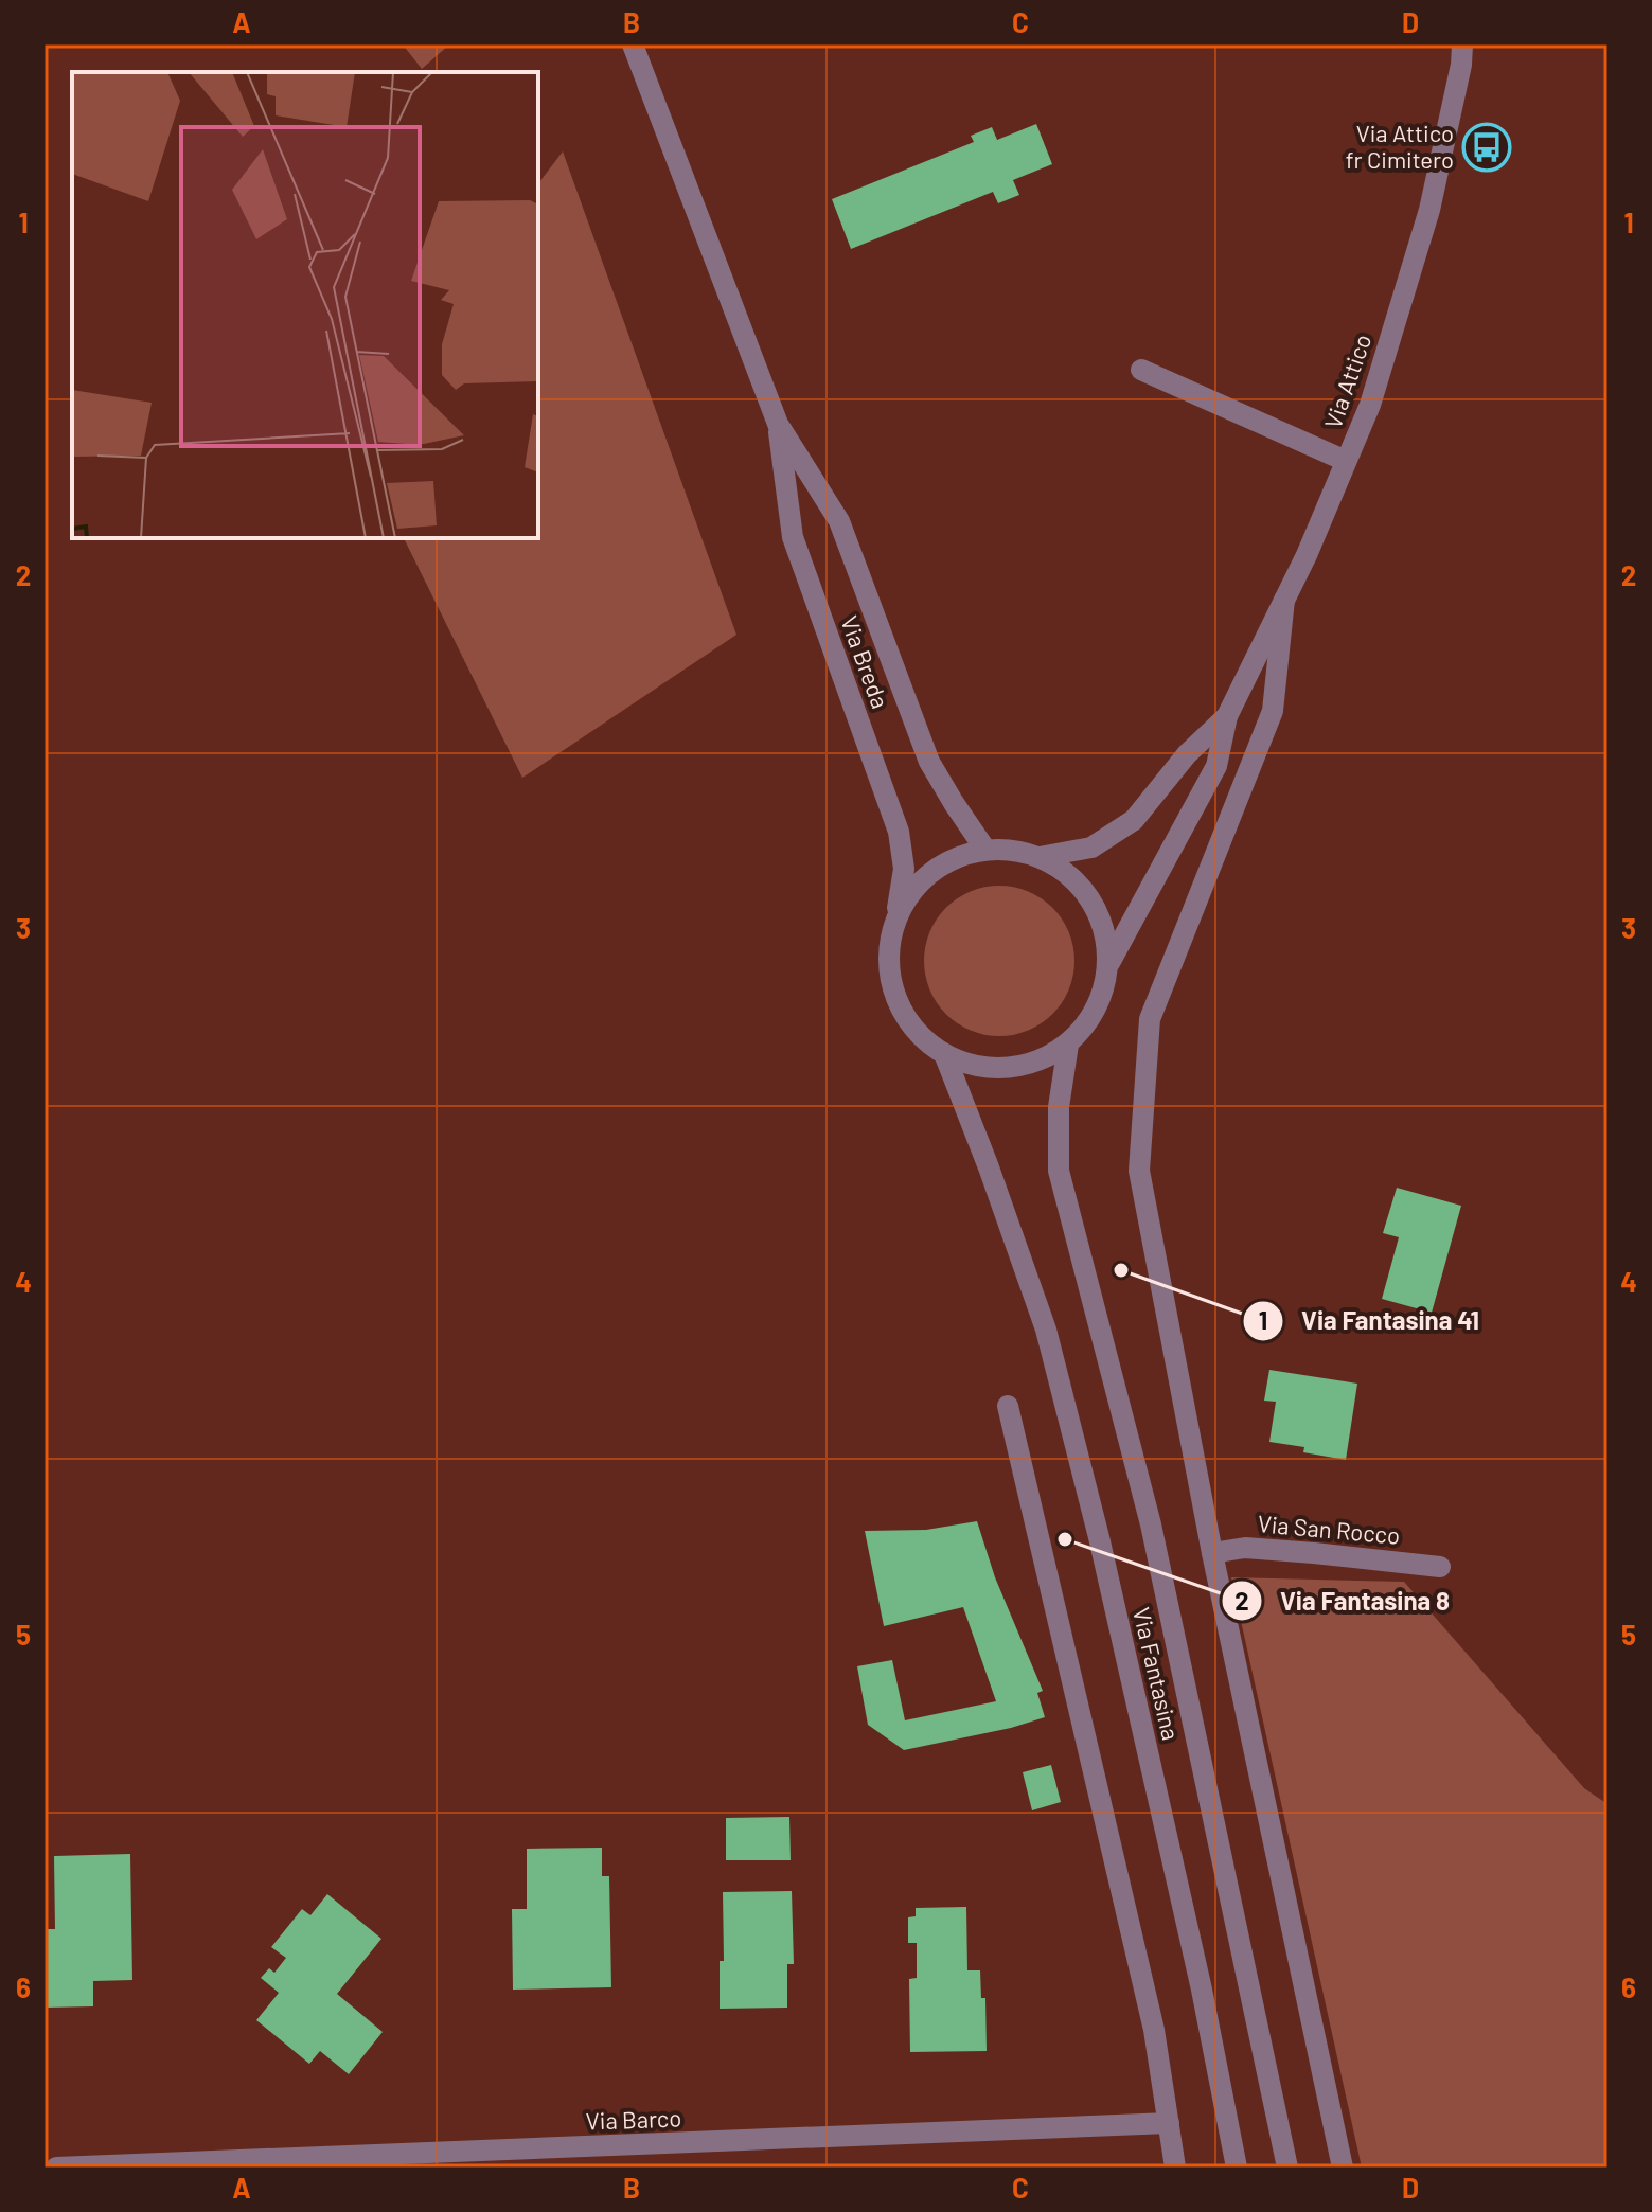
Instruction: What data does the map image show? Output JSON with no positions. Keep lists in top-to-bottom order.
{
  "streets": {
    "street": [
      "Via Attico",
      "Via Breda",
      "Via San Rocco",
      "Via Fantasina",
      "Via Barco"
    ]
  },
  "crossings": [
    ["Via Attico", "Via Breda"],
    ["Via Attico", "Via Fantasina"],
    ["Via Breda", "Via Fantasina"]
  ],
  "places": {
    "bus stop": ["Via Attico fr Cimitero"],
    "other": ["Via Fantasina 41", "Via Fantasina 8"]
  },
  "grid": {
    "columns": [
      "A",
      "B",
      "C",
      "D"
    ],
    "rows": [
      "1",
      "2",
      "3",
      "4",
      "5",
      "6"
    ]
  }
}
